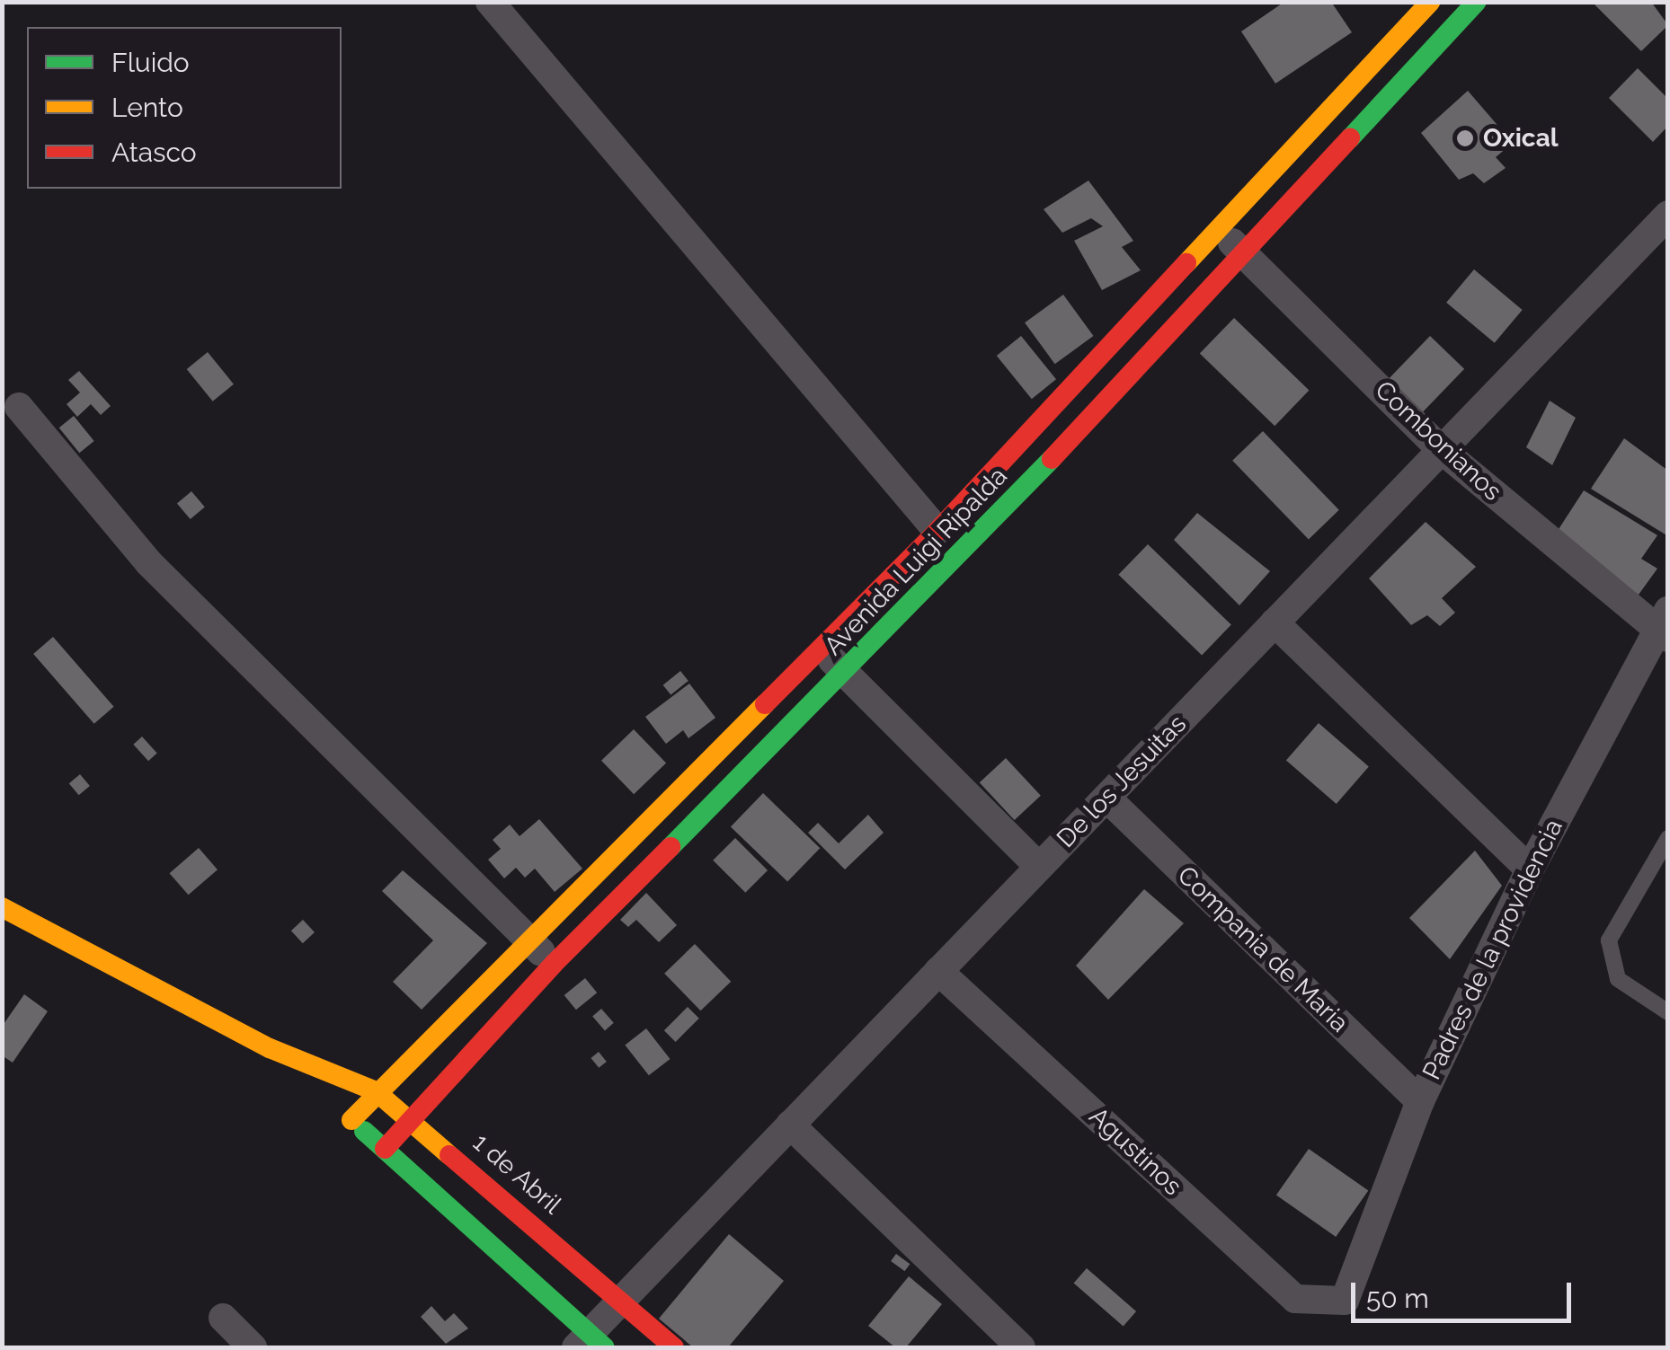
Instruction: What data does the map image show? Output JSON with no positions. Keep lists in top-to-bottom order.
{
  "streets": {
    "street": [
      "Combonianos",
      "Avenida Luigi Ripalda",
      "De los Jesuitas",
      "Compania de Maria",
      "Padres de la providencia",
      "Agustinos",
      "1 de Abril"
    ]
  },
  "crossings": [
    ["Combonianos", "Avenida Luigi Ripalda"],
    ["Combonianos", "De los Jesuitas"],
    ["Combonianos", "Padres de la providencia"],
    ["Avenida Luigi Ripalda", "1 de Abril"],
    ["De los Jesuitas", "Compania de Maria"],
    ["De los Jesuitas", "Agustinos"],
    ["De los Jesuitas", "1 de Abril"],
    ["Compania de Maria", "Padres de la providencia"],
    ["Padres de la providencia", "Agustinos"]
  ],
  "places": ["Oxical"],
  "legend": ["Fluido", "Lento", "Atasco"],
  "scale_bar": "50 m"
}
